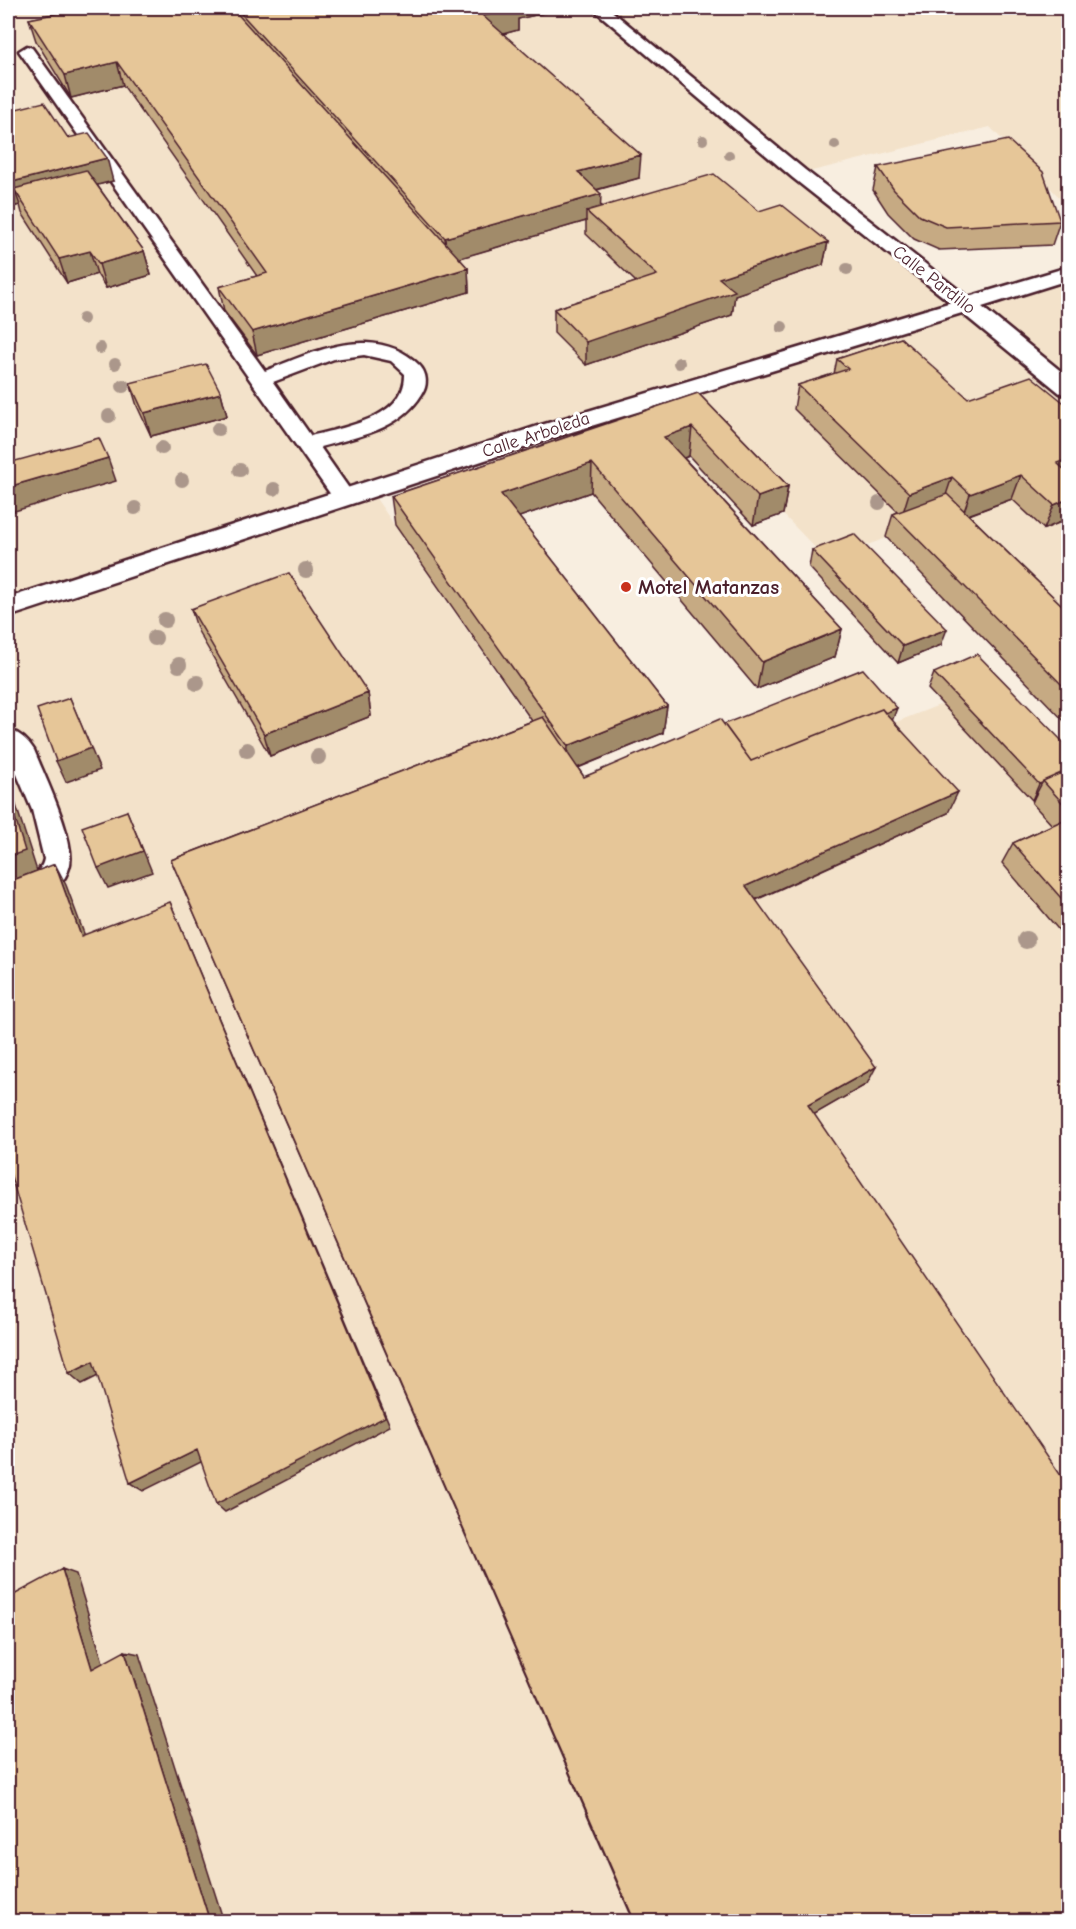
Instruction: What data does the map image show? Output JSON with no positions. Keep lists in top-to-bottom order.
{
  "streets": {
    "street": ["Calle Pardillo", "Calle Arboleda"]
  },
  "crossings": [
    ["Calle Pardillo", "Calle Arboleda"]
  ],
  "places": ["Motel Matanzas"]
}
